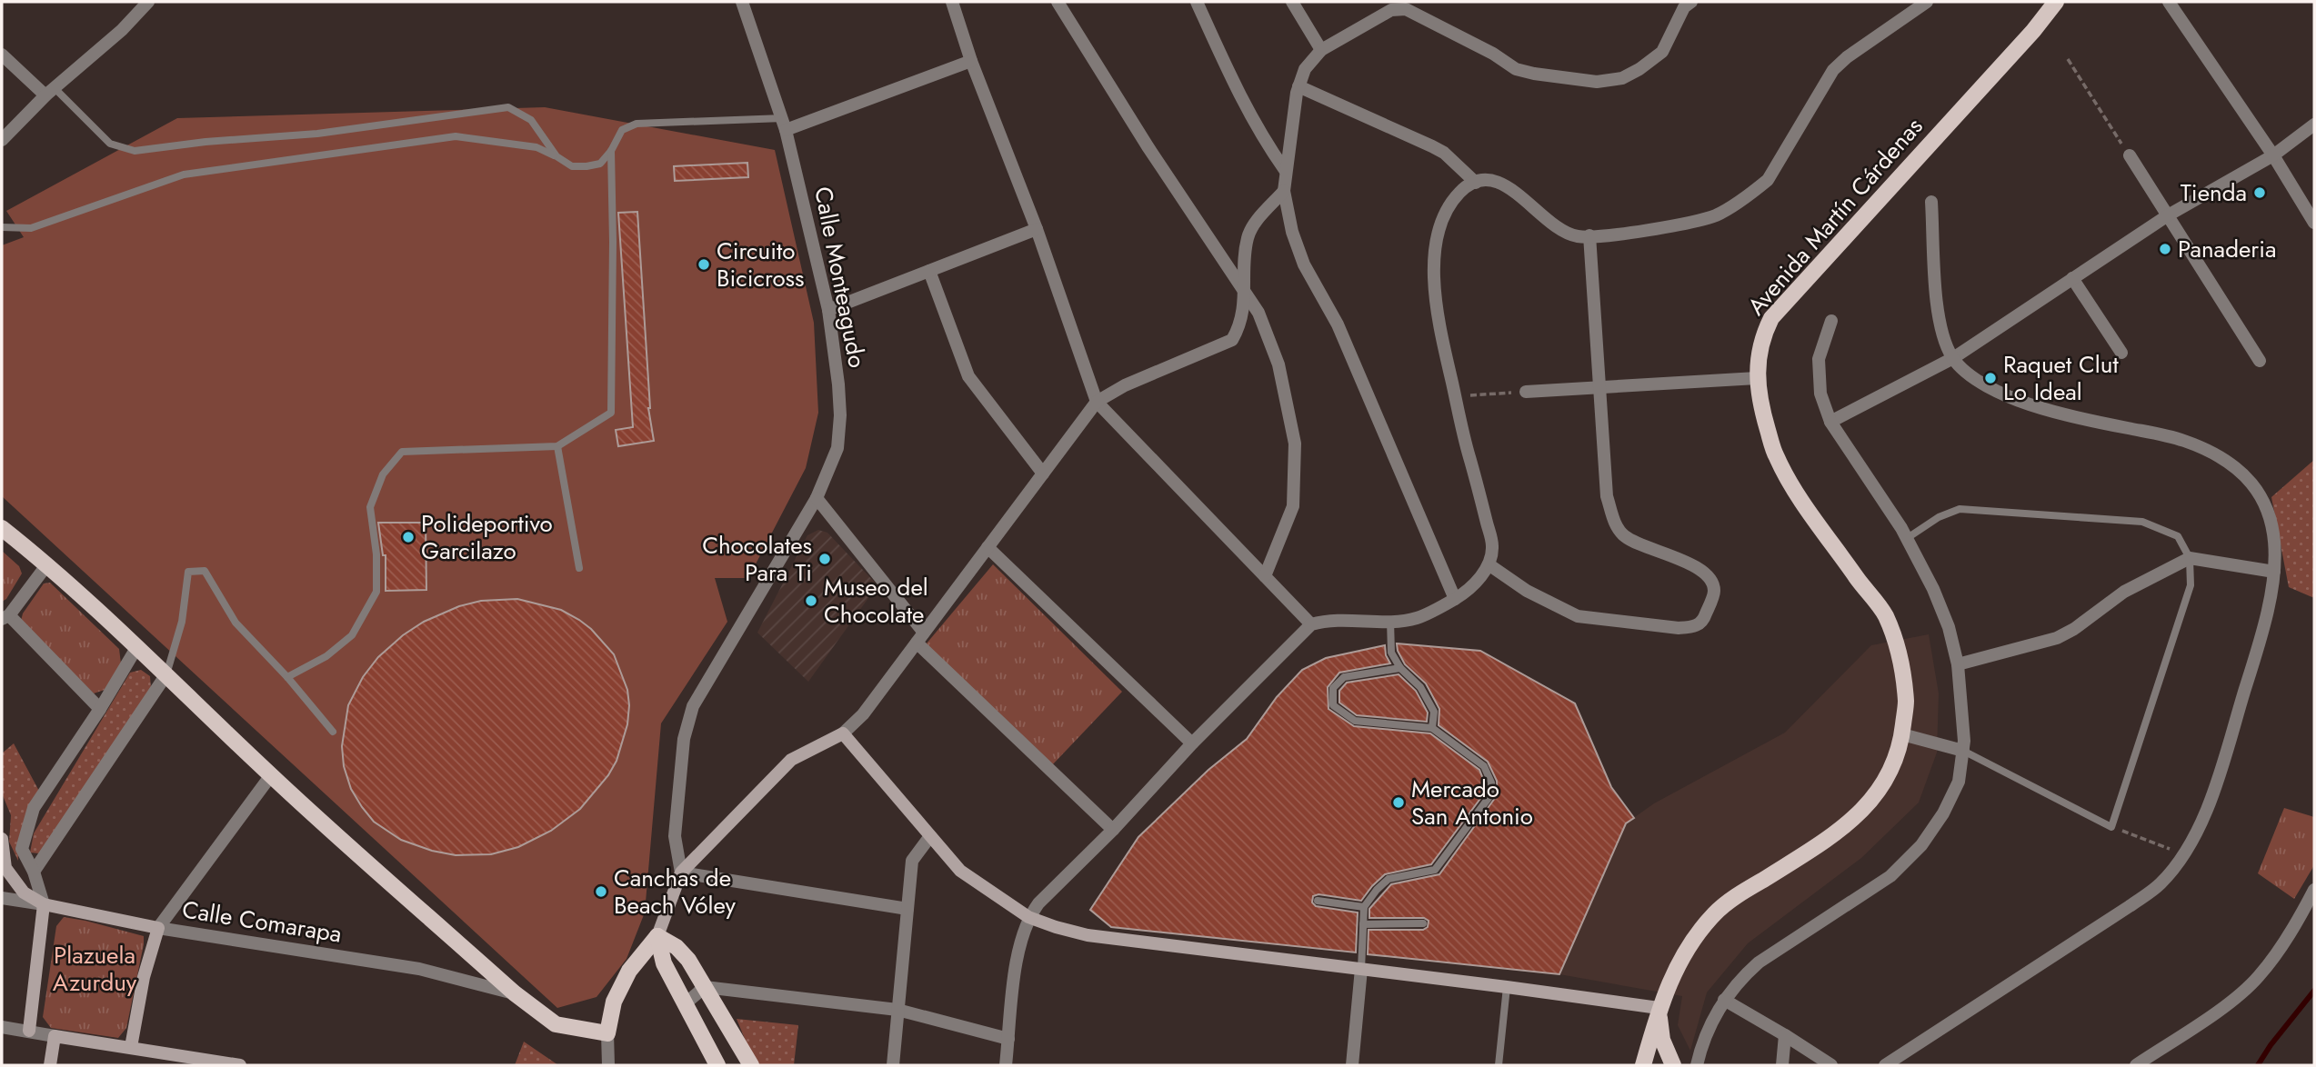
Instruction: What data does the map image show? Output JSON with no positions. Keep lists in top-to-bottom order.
{
  "streets": {
    "main road": ["Avenida Martín Cárdenas"],
    "street": ["Calle Monteagudo", "Calle Comarapa"]
  },
  "parks": ["Plazuela Azurduy"],
  "places": [
    "Tienda",
    "Panaderia",
    "Circuito Bicicross",
    "Raquet Clut Lo Ideal",
    "Polideportivo Garcilazo",
    "Chocolates Para Ti",
    "Museo del Chocolate",
    "Mercado San Antonio",
    "Canchas de Beach Vóley"
  ]
}
